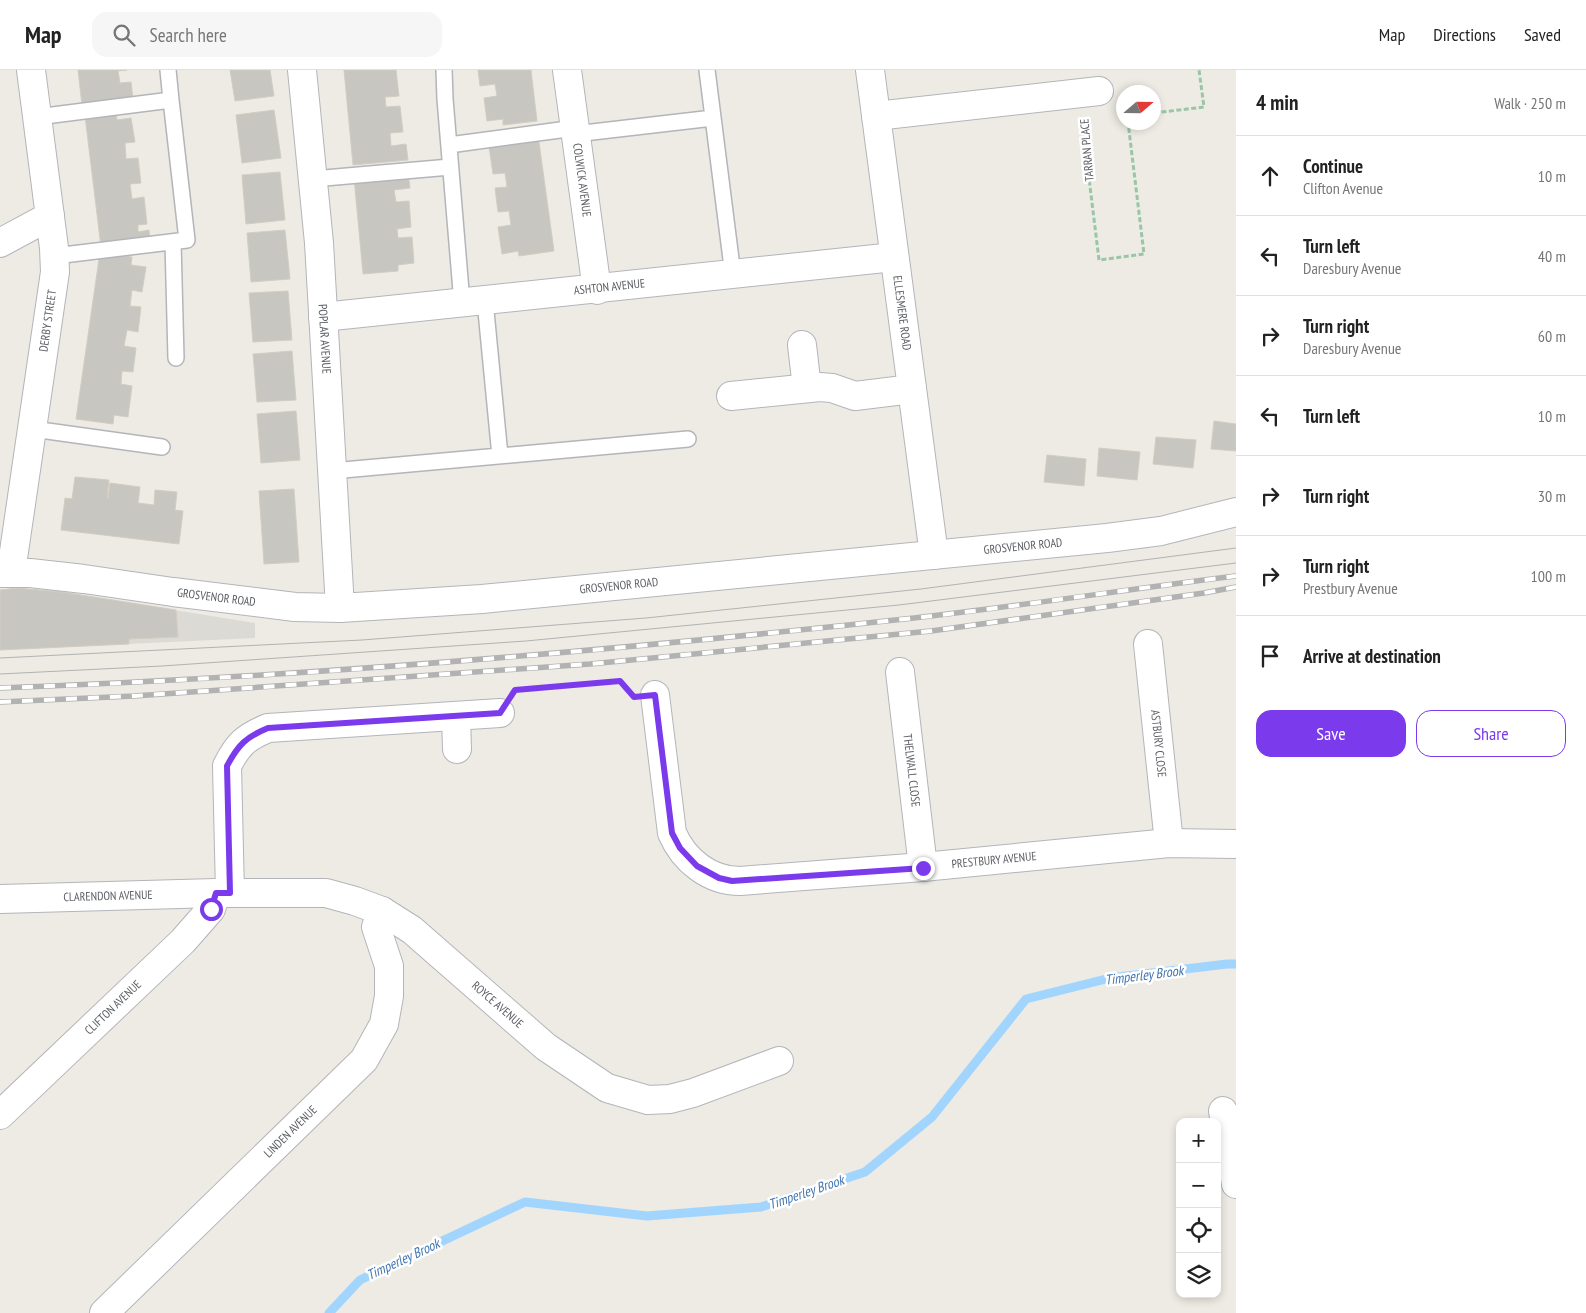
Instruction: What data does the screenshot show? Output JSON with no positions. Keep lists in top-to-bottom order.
{
  "streets": {
    "street": [
      "COLWICK AVENUE",
      "ASHTON AVENUE",
      "ELLESMERE ROAD",
      "DERBY STREET",
      "POPLAR AVENUE",
      "GROSVENOR ROAD",
      "ASTBURY CLOSE",
      "THELWALL CLOSE",
      "PRESTBURY AVENUE",
      "CLARENDON AVENUE",
      "ROYCE AVENUE",
      "CLIFTON AVENUE",
      "LINDEN AVENUE"
    ],
    "path": ["TARRAN PLACE"]
  },
  "crossings": [
    ["COLWICK AVENUE", "ASHTON AVENUE"],
    ["ASHTON AVENUE", "ELLESMERE ROAD"],
    ["ASHTON AVENUE", "POPLAR AVENUE"],
    ["ELLESMERE ROAD", "GROSVENOR ROAD"],
    ["DERBY STREET", "GROSVENOR ROAD"],
    ["POPLAR AVENUE", "GROSVENOR ROAD"],
    ["ASTBURY CLOSE", "PRESTBURY AVENUE"],
    ["THELWALL CLOSE", "PRESTBURY AVENUE"],
    ["CLARENDON AVENUE", "ROYCE AVENUE"],
    ["CLARENDON AVENUE", "CLIFTON AVENUE"],
    ["ROYCE AVENUE", "CLIFTON AVENUE"],
    ["ROYCE AVENUE", "LINDEN AVENUE"]
  ],
  "water": ["Timperley Brook"],
  "north": "right",
  "page": {
    "header": "Map",
    "search": "Search here",
    "nav": ["Map", "Directions", "Saved"],
    "heading": ["4 min", "Walk · 250 m"],
    "list": [
      ["Continue", "Clifton Avenue", "10 m"],
      ["Turn left", "Daresbury Avenue", "40 m"],
      ["Turn right", "Daresbury Avenue", "60 m"],
      ["Turn left", "10 m"],
      ["Turn right", "30 m"],
      ["Turn right", "Prestbury Avenue", "100 m"],
      "Arrive at destination"
    ],
    "buttons": ["Save", "Share"],
    "map_buttons": ["+", "−"]
  }
}
